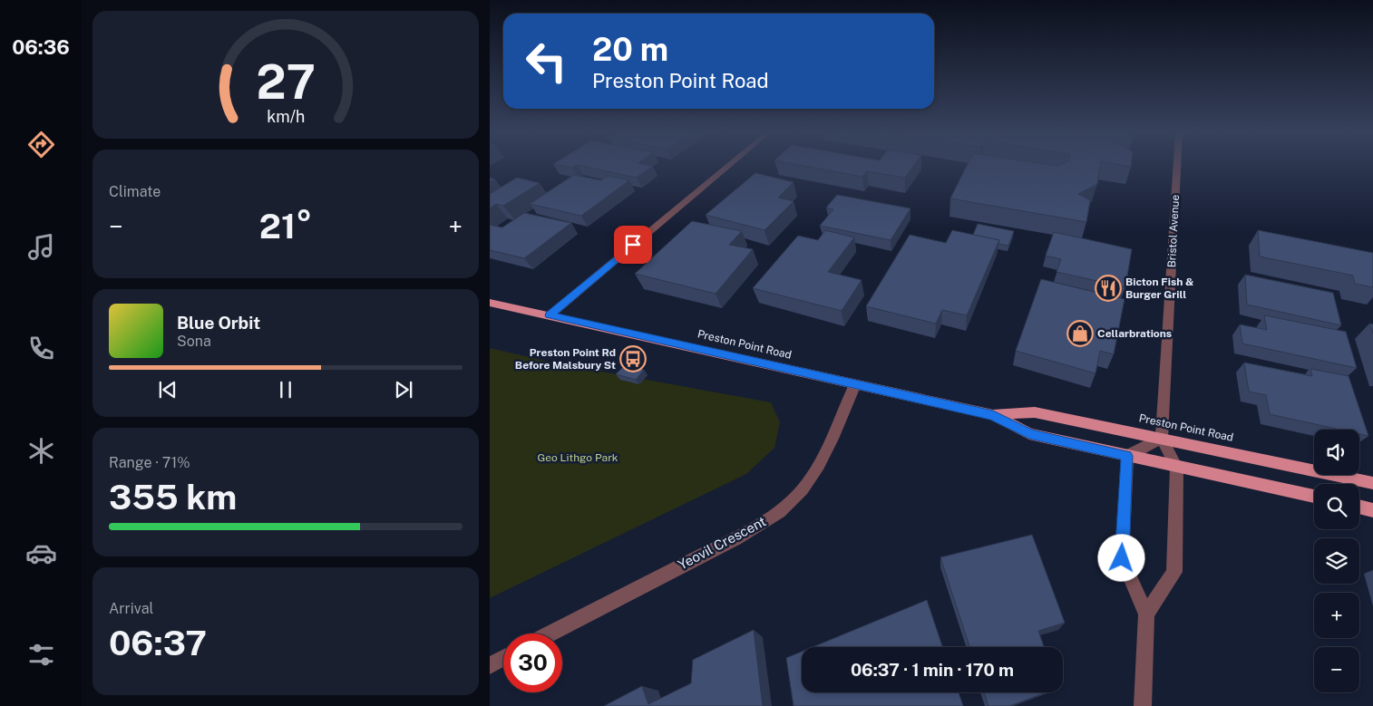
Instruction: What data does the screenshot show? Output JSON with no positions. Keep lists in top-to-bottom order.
{
  "streets": {
    "main road": ["Preston Point Road"],
    "street": ["Bristol Avenue", "Yeovil Crescent"]
  },
  "crossings": [
    ["Bristol Avenue", "Preston Point Road"],
    ["Preston Point Road", "Yeovil Crescent"]
  ],
  "parks": ["Geo Lithgo Park"],
  "places": {
    "restaurant": ["Bicton Fish & Burger Grill"],
    "shop": ["Cellarbrations"],
    "bus stop": ["Preston Point Rd Before Malsbury St"]
  },
  "page": {
    "tabs": "06:36",
    "turn": ["20 m", "Preston Point Road"],
    "tile": [
      "Climate",
      ["Range · 71%", "355 km"],
      ["Arrival", "06:37"]
    ],
    "heat": ["−", "21°", "+"],
    "song": ["Blue Orbit", "Sona"],
    "map_buttons": ["+", "−"],
    "limit": "30",
    "trip": "06:37 · 1 min · 170 m",
    "gauge": ["27", "km/h"]
  }
}
